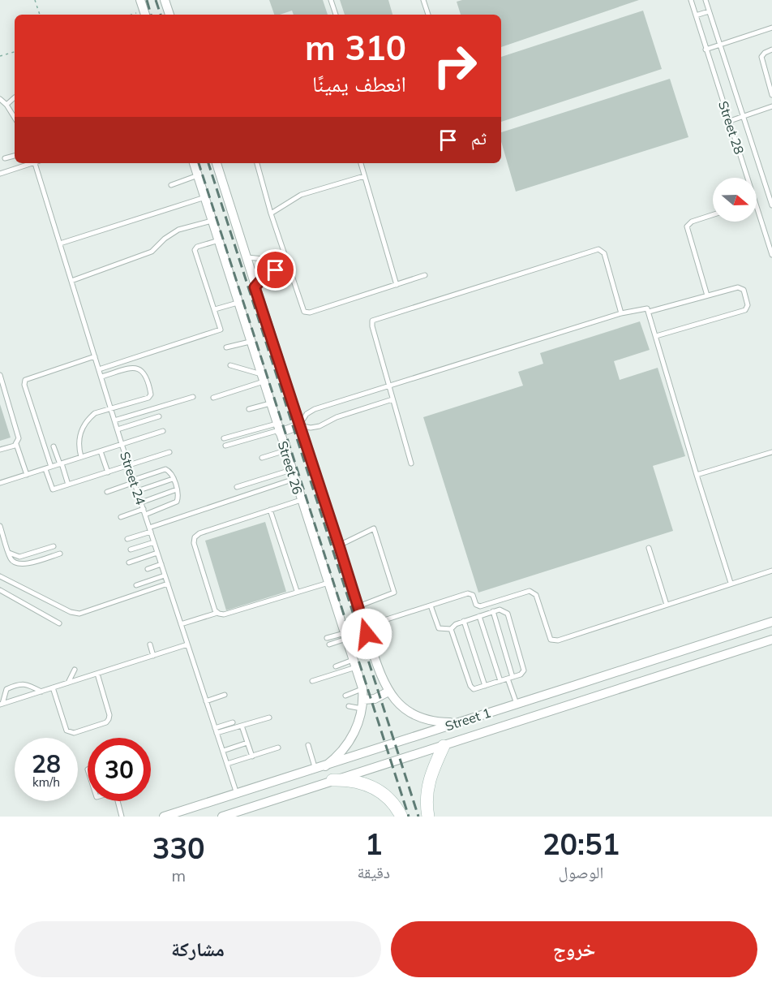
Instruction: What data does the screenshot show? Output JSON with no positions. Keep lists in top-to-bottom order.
{
  "streets": {
    "street": ["Street 26", "Street 1"],
    "lane": ["Street 28", "Street 24"]
  },
  "crossings": [
    ["Street 26", "Street 1"],
    ["Street 24", "Street 1"]
  ],
  "north": "right",
  "page": {
    "turn": ["310 m", "انعطف يمينًا"],
    "then": "ثم",
    "speed": "28 km/h",
    "limit": "30",
    "eta": [
      "20:51",
      "الوصول",
      "1",
      "دقيقة",
      "330",
      "m"
    ],
    "buttons": ["خروج", "مشاركة"]
  }
}
